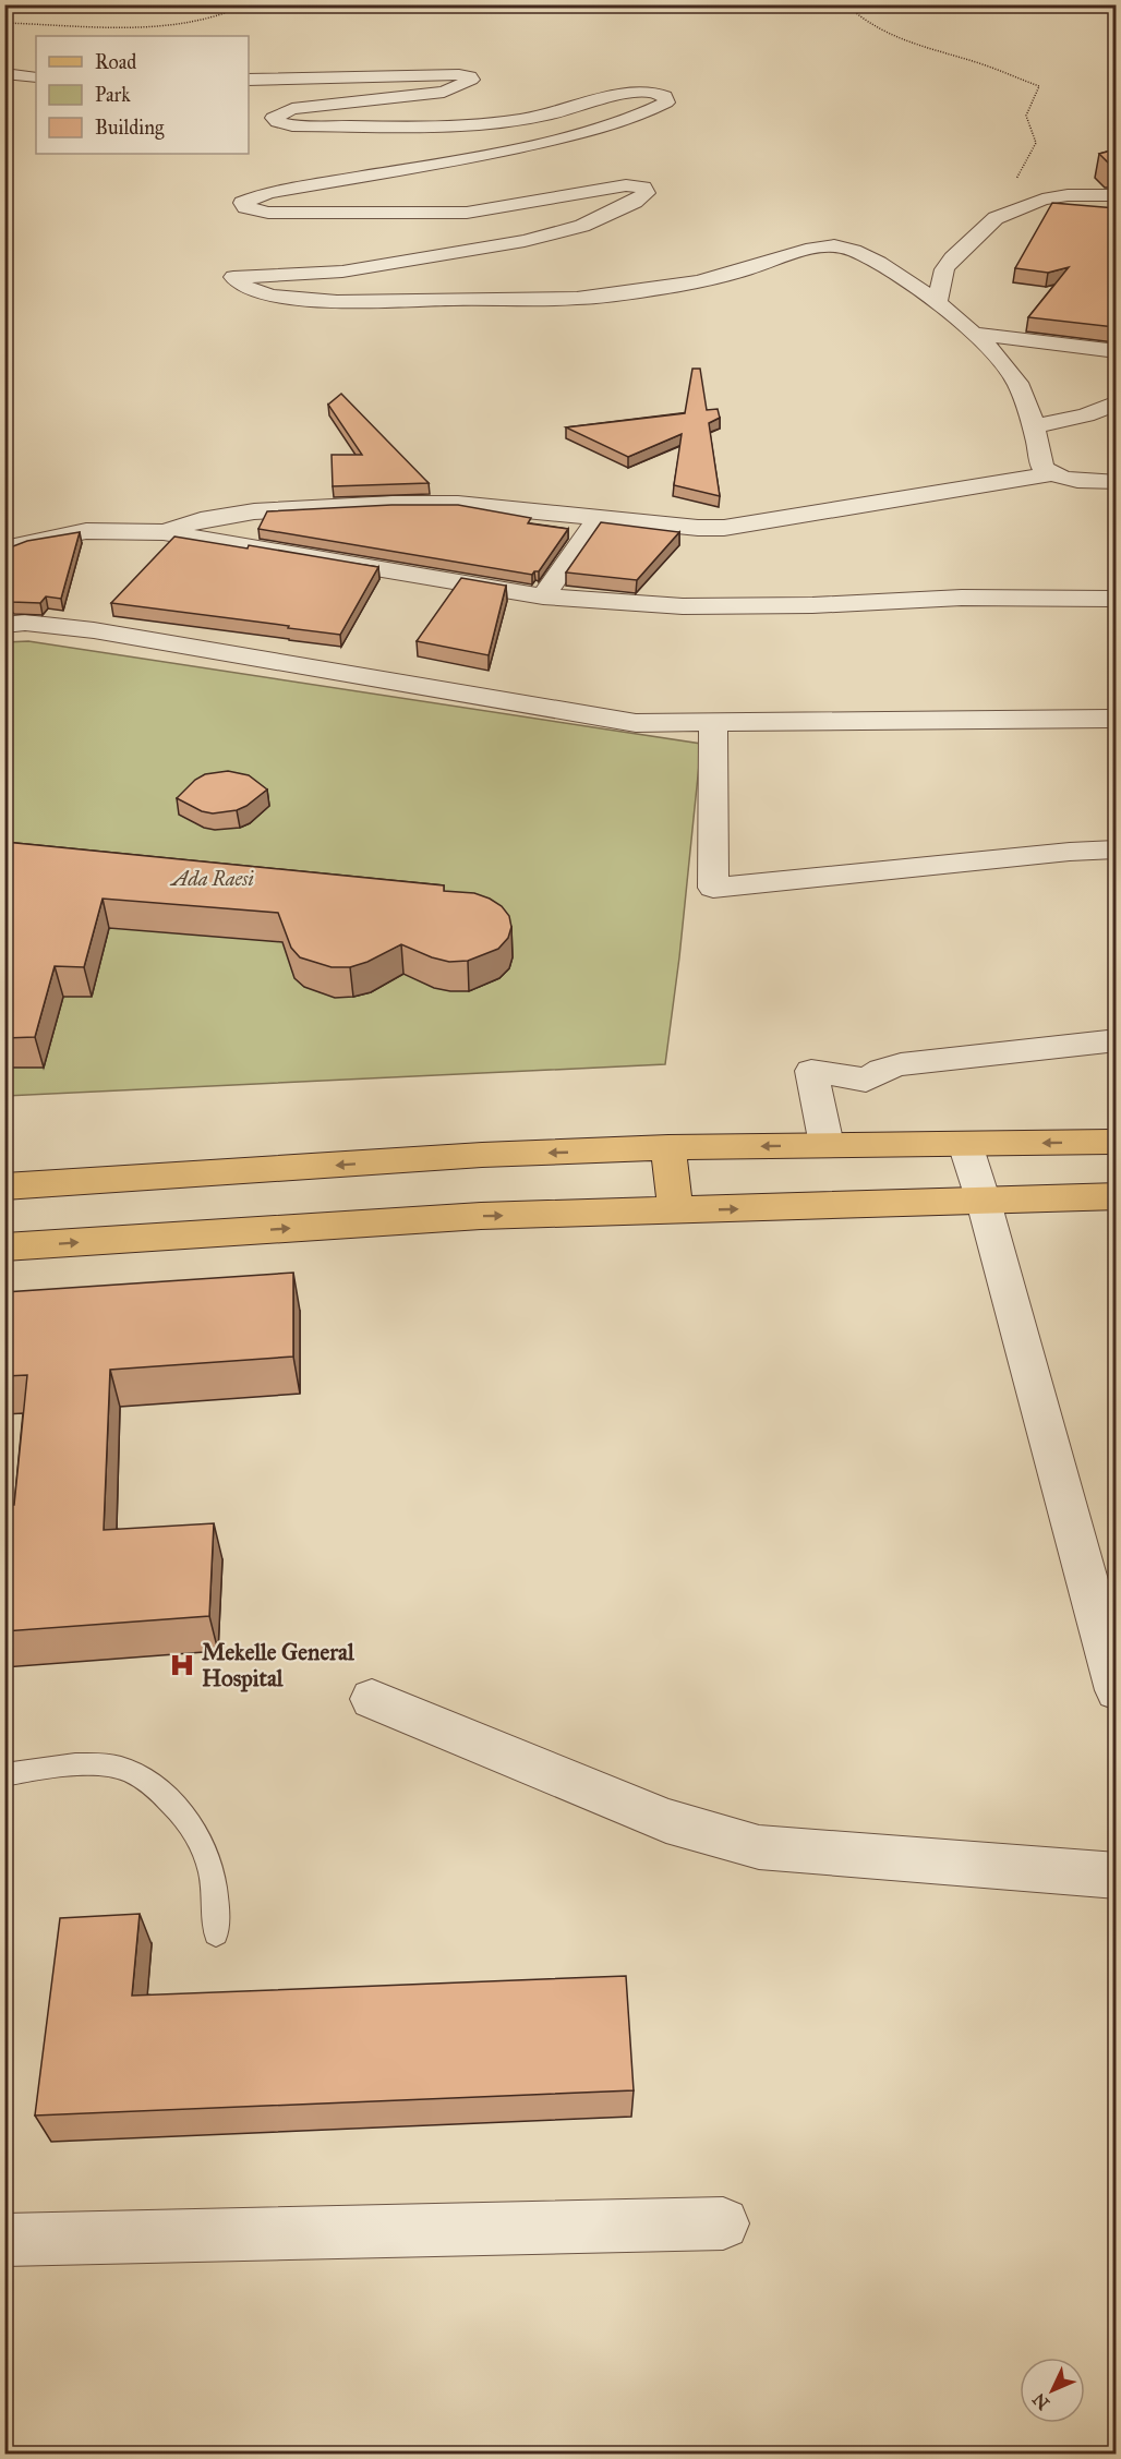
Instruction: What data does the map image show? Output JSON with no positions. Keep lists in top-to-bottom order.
{
  "parks": ["Ada Raesi"],
  "places": {
    "hospital": ["Mekelle General Hospital"]
  },
  "legend": ["Road", "Park", "Building"],
  "north": "bottom left"
}
